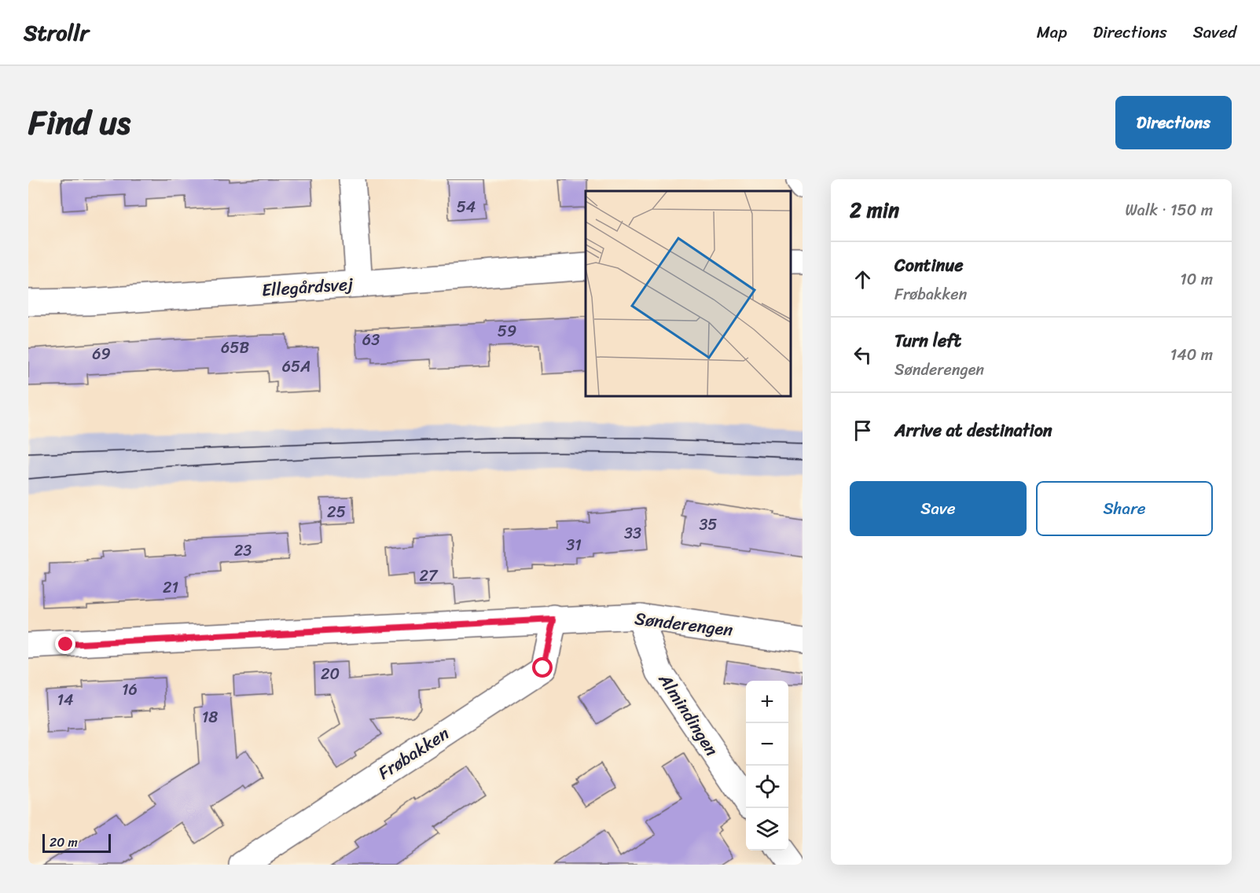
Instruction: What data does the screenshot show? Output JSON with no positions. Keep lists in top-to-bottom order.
{
  "streets": {
    "street": [
      "Ellegårdsvej",
      "Sønderengen",
      "Almindingen",
      "Frøbakken"
    ]
  },
  "crossings": [
    ["Sønderengen", "Almindingen"],
    ["Sønderengen", "Frøbakken"]
  ],
  "house_numbers": [
    "54",
    "59",
    "63",
    "65B",
    "69",
    "65A",
    "25",
    "35",
    "33",
    "31",
    "23",
    "27",
    "21",
    "20",
    "16",
    "14",
    "18"
  ],
  "scale_bar": "20 m",
  "page": {
    "header": "Strollr",
    "nav": ["Map", "Directions", "Saved"],
    "title": "Find us",
    "buttons": [
      "Directions",
      ["Save", "Share"]
    ],
    "heading": ["2 min", "Walk · 150 m"],
    "list": [
      ["Continue", "Frøbakken", "10 m"],
      ["Turn left", "Sønderengen", "140 m"],
      "Arrive at destination"
    ],
    "map_buttons": ["+", "−"],
    "scale": "20 m"
  }
}
